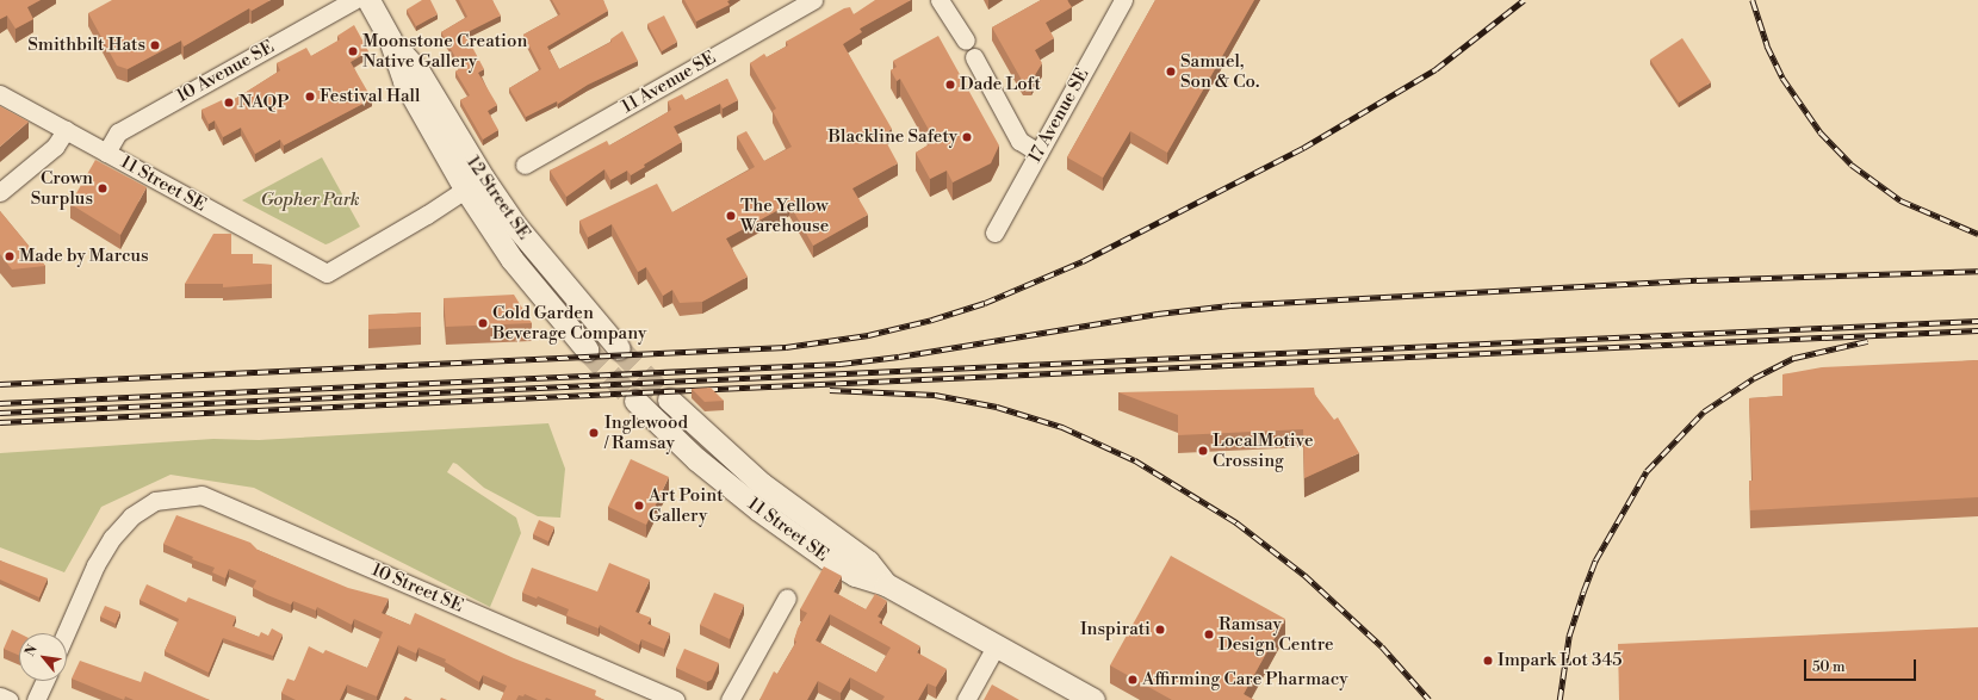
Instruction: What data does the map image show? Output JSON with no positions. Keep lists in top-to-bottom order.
{
  "streets": {
    "street": [
      "10 Avenue SE",
      "11 Avenue SE",
      "17 Avenue SE",
      "11 Street SE",
      "12 Street SE",
      "10 Street SE"
    ]
  },
  "crossings": [
    ["10 Avenue SE", "11 Street SE"],
    ["11 Street SE", "12 Street SE"]
  ],
  "parks": ["Gopher Park"],
  "places": [
    "Smithbilt Hats",
    "Moonstone Creation Native Gallery",
    "Samuel, Son & Co.",
    "Dade Loft",
    "Festival Hall",
    "NAQP",
    "Blackline Safety",
    "Crown Surplus",
    "The Yellow Warehouse",
    "Made by Marcus",
    "Cold Garden Beverage Company",
    "Inglewood / Ramsay",
    "LocalMotive Crossing",
    "Art Point Gallery",
    "Inspirati",
    "Ramsay Design Centre",
    "Impark Lot 345",
    "Affirming Care Pharmacy"
  ],
  "scale_bar": "50 m",
  "north": "top left"
}
